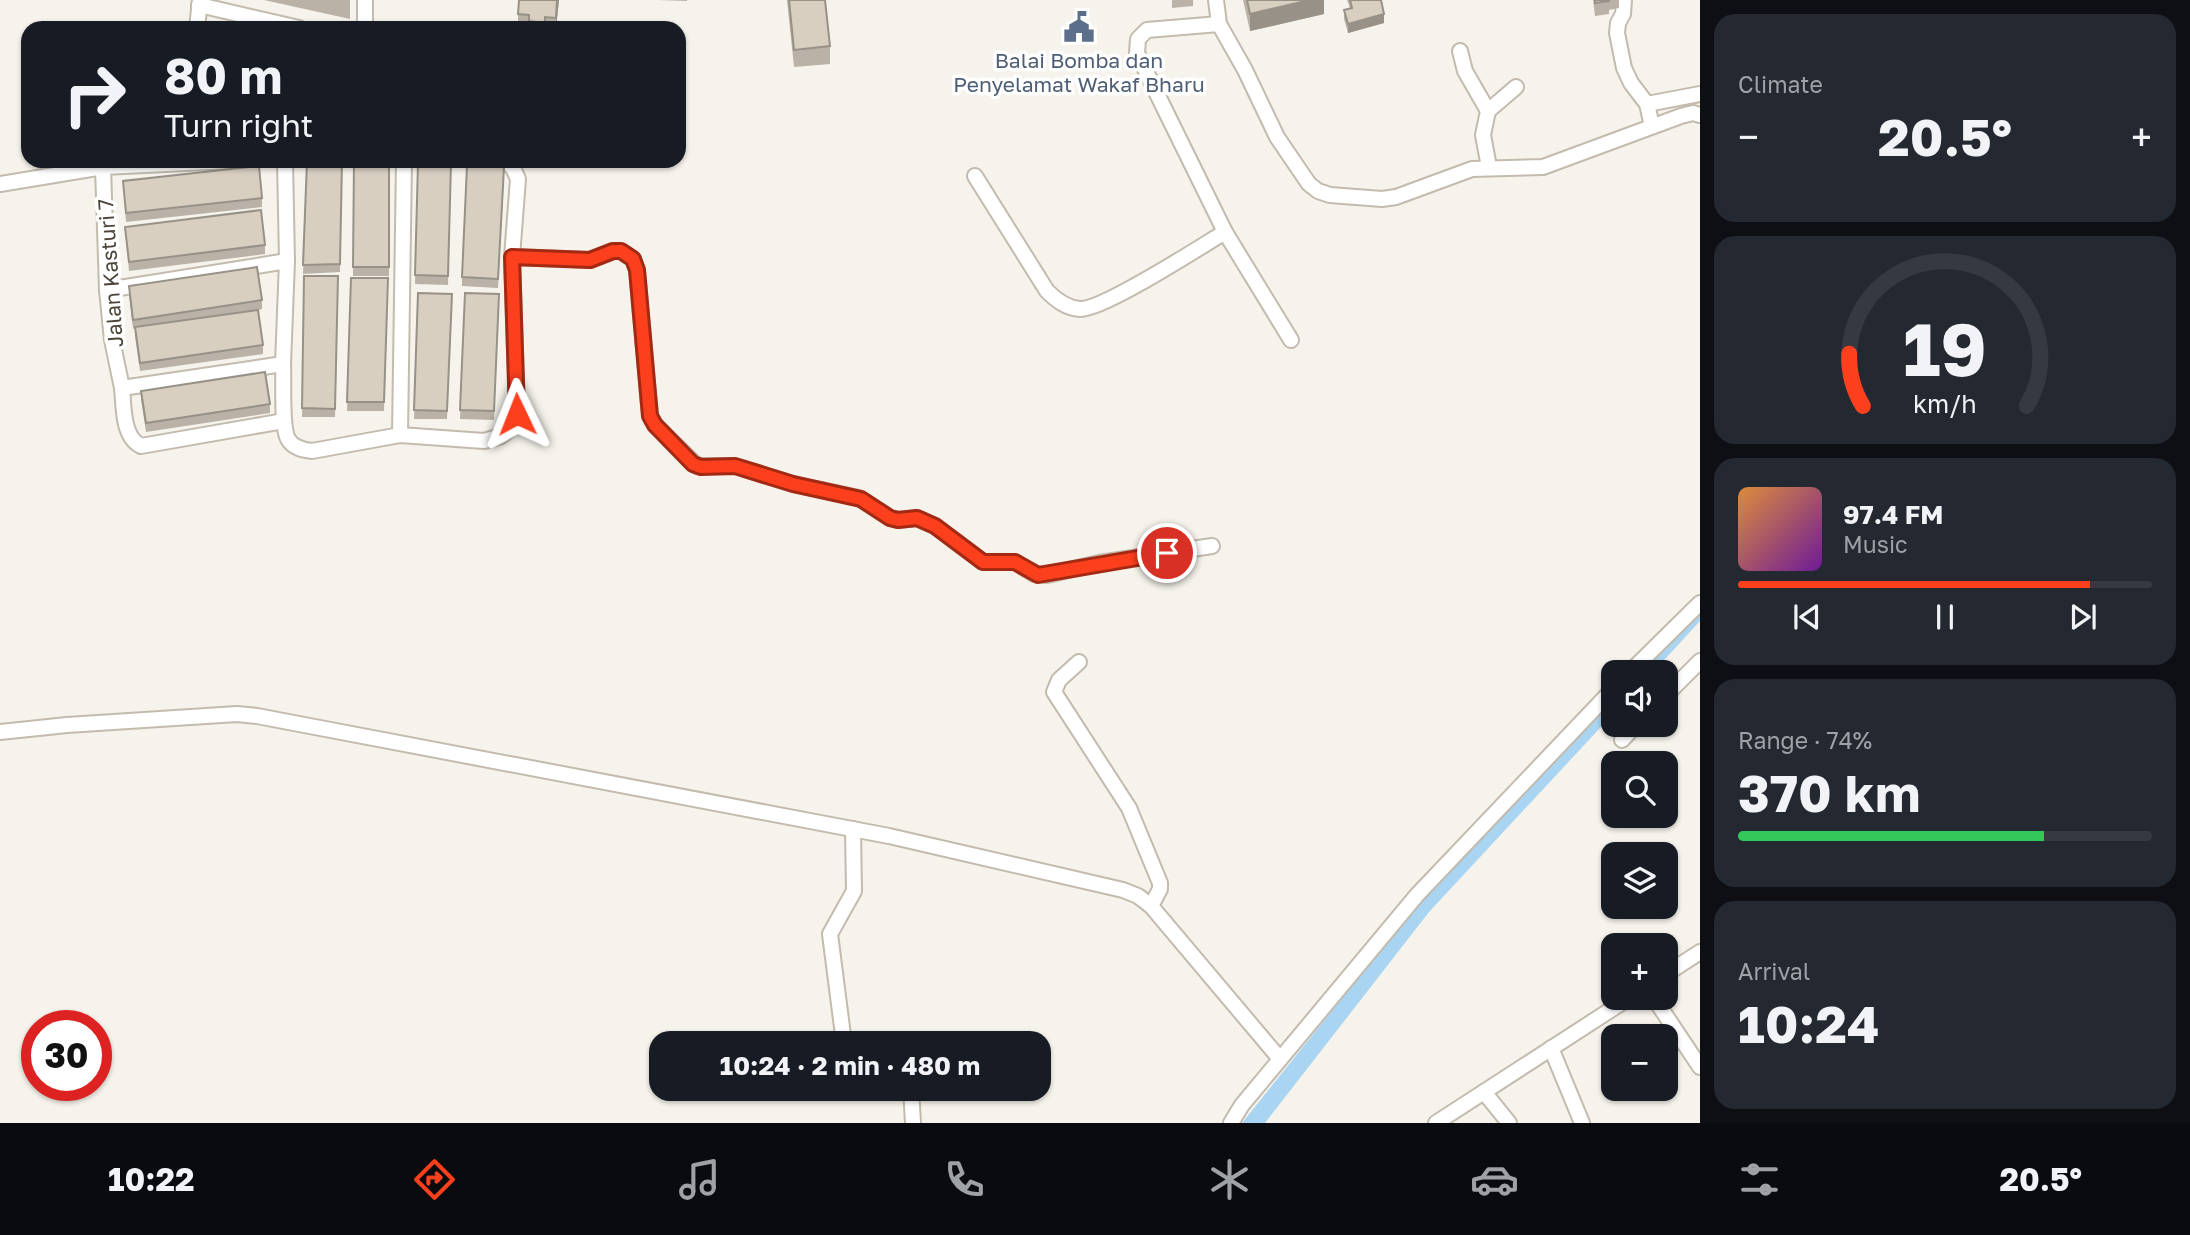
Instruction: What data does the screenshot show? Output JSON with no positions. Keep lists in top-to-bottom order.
{
  "streets": {
    "street": ["Jalan Kasturi 7"]
  },
  "places": {
    "public building": ["Balai Bomba dan Penyelamat Wakaf Bharu"]
  },
  "page": {
    "tile": [
      "Climate",
      ["Range · 74%", "370 km"],
      ["Arrival", "10:24"]
    ],
    "turn": ["80 m", "Turn right"],
    "heat": ["−", "20.5°", "+"],
    "song": ["97.4 FM", "Music"],
    "map_buttons": ["+", "−"],
    "limit": "30",
    "trip": "10:24 · 2 min · 480 m",
    "tabs": ["10:22", "20.5°"],
    "gauge": ["19", "km/h"]
  }
}
